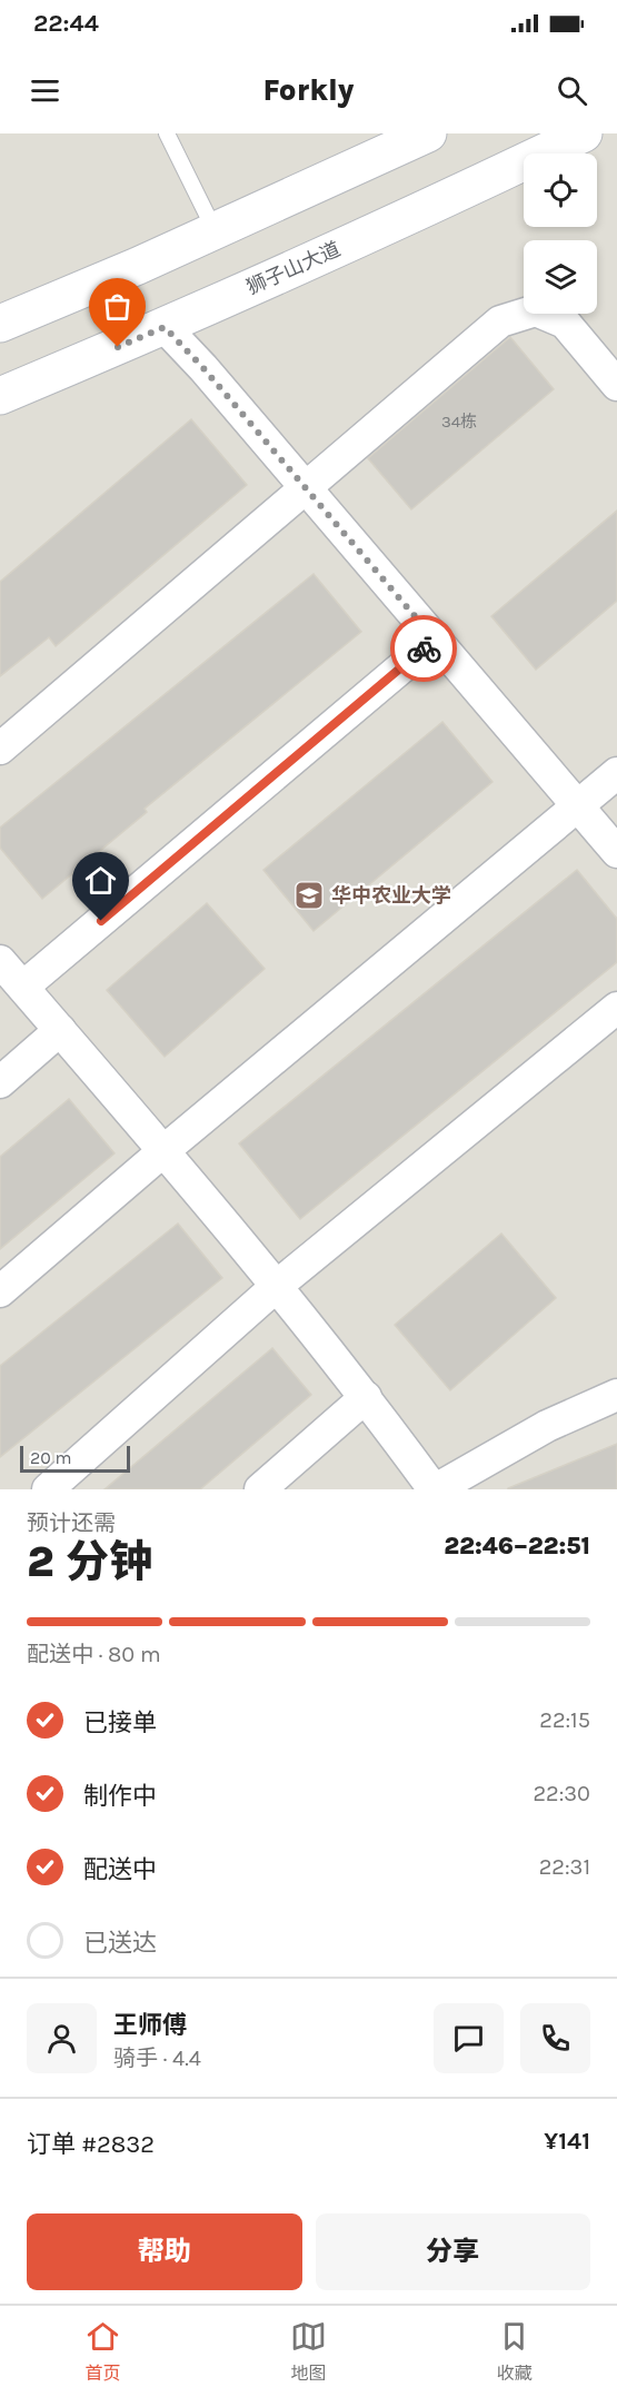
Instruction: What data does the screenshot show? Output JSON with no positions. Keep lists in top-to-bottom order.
{
  "streets": {
    "street": ["狮子山大道"]
  },
  "places": {
    "school or university": ["华中农业大学"]
  },
  "house_numbers": ["34栋"],
  "scale_bar": "20 m",
  "page": {
    "status": "22:44",
    "header": "Forkly",
    "scale": "20 m",
    "heading": ["2 分钟", "预计还需", "22:46–22:51"],
    "panel": [
      "王师傅",
      "骑手 · 4.4",
      "订单 #2832",
      "¥141"
    ],
    "bar": "配送中 · 80 m",
    "list": [
      ["已接单", "22:15"],
      ["制作中", "22:30"],
      ["配送中", "22:31"],
      "已送达"
    ],
    "buttons": ["帮助", "分享"],
    "tabs": ["首页", "地图", "收藏"]
  }
}
